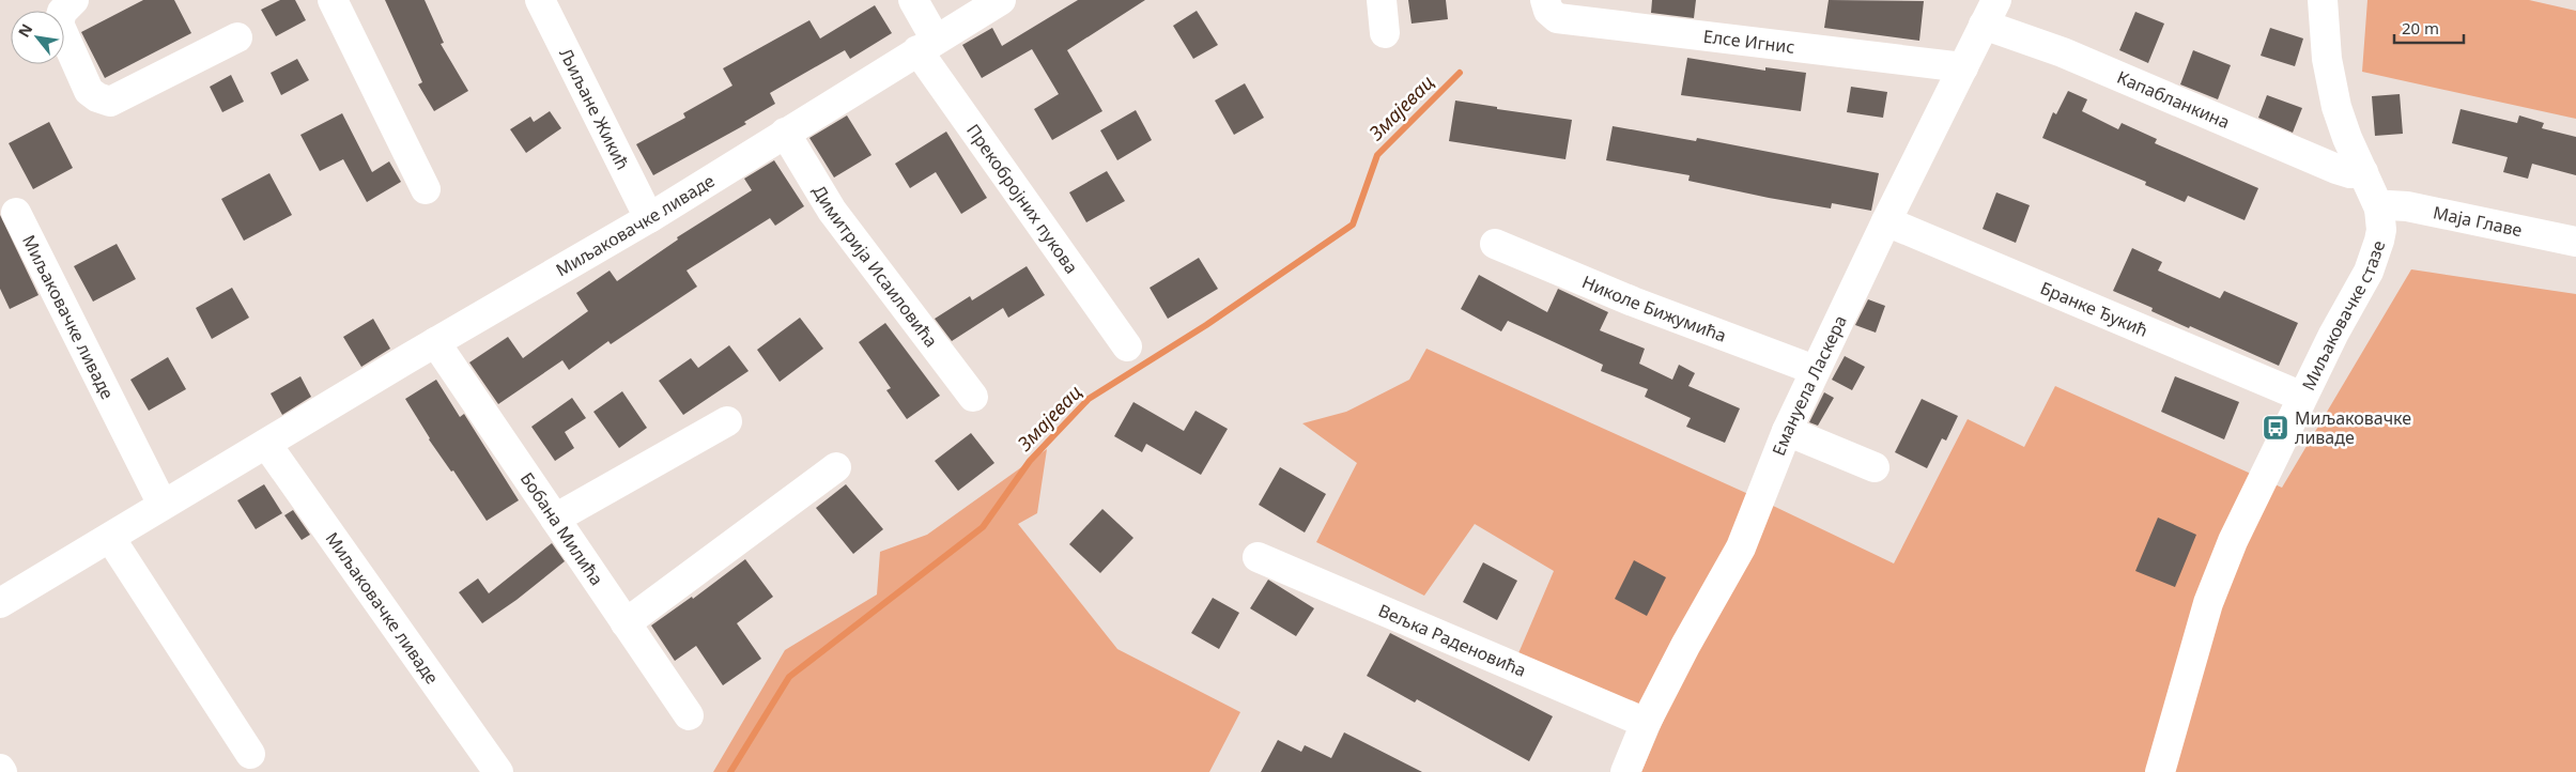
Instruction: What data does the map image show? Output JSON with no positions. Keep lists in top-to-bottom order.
{
  "streets": {
    "street": [
      "Елсе Игнис",
      "Капабланкина",
      "Љиљане Жикић",
      "Прекобројних пукова",
      "Маја Главе",
      "Миљаковачке ливаде",
      "Димитрија Исаиловића",
      "Николе Бижумића",
      "Бранке Ђукић",
      "Миљаковачке стазе",
      "Емануела Ласкера",
      "Бобана Милића",
      "Вељка Раденовића"
    ]
  },
  "crossings": [
    ["Елсе Игнис", "Емануела Ласкера"],
    ["Капабланкина", "Миљаковачке стазе"],
    ["Капабланкина", "Емануела Ласкера"],
    ["Љиљане Жикић", "Миљаковачке ливаде"],
    ["Прекобројних пукова", "Миљаковачке ливаде"],
    ["Маја Главе", "Миљаковачке стазе"],
    ["Миљаковачке ливаде", "Димитрија Исаиловића"],
    ["Миљаковачке ливаде", "Бобана Милића"],
    ["Николе Бижумића", "Емануела Ласкера"],
    ["Бранке Ђукић", "Миљаковачке стазе"],
    ["Бранке Ђукић", "Емануела Ласкера"],
    ["Емануела Ласкера", "Вељка Раденовића"]
  ],
  "water": ["Змајевац"],
  "places": {
    "bus stop": ["Миљаковачке ливаде"]
  },
  "scale_bar": "20 m",
  "north": "top left"
}
